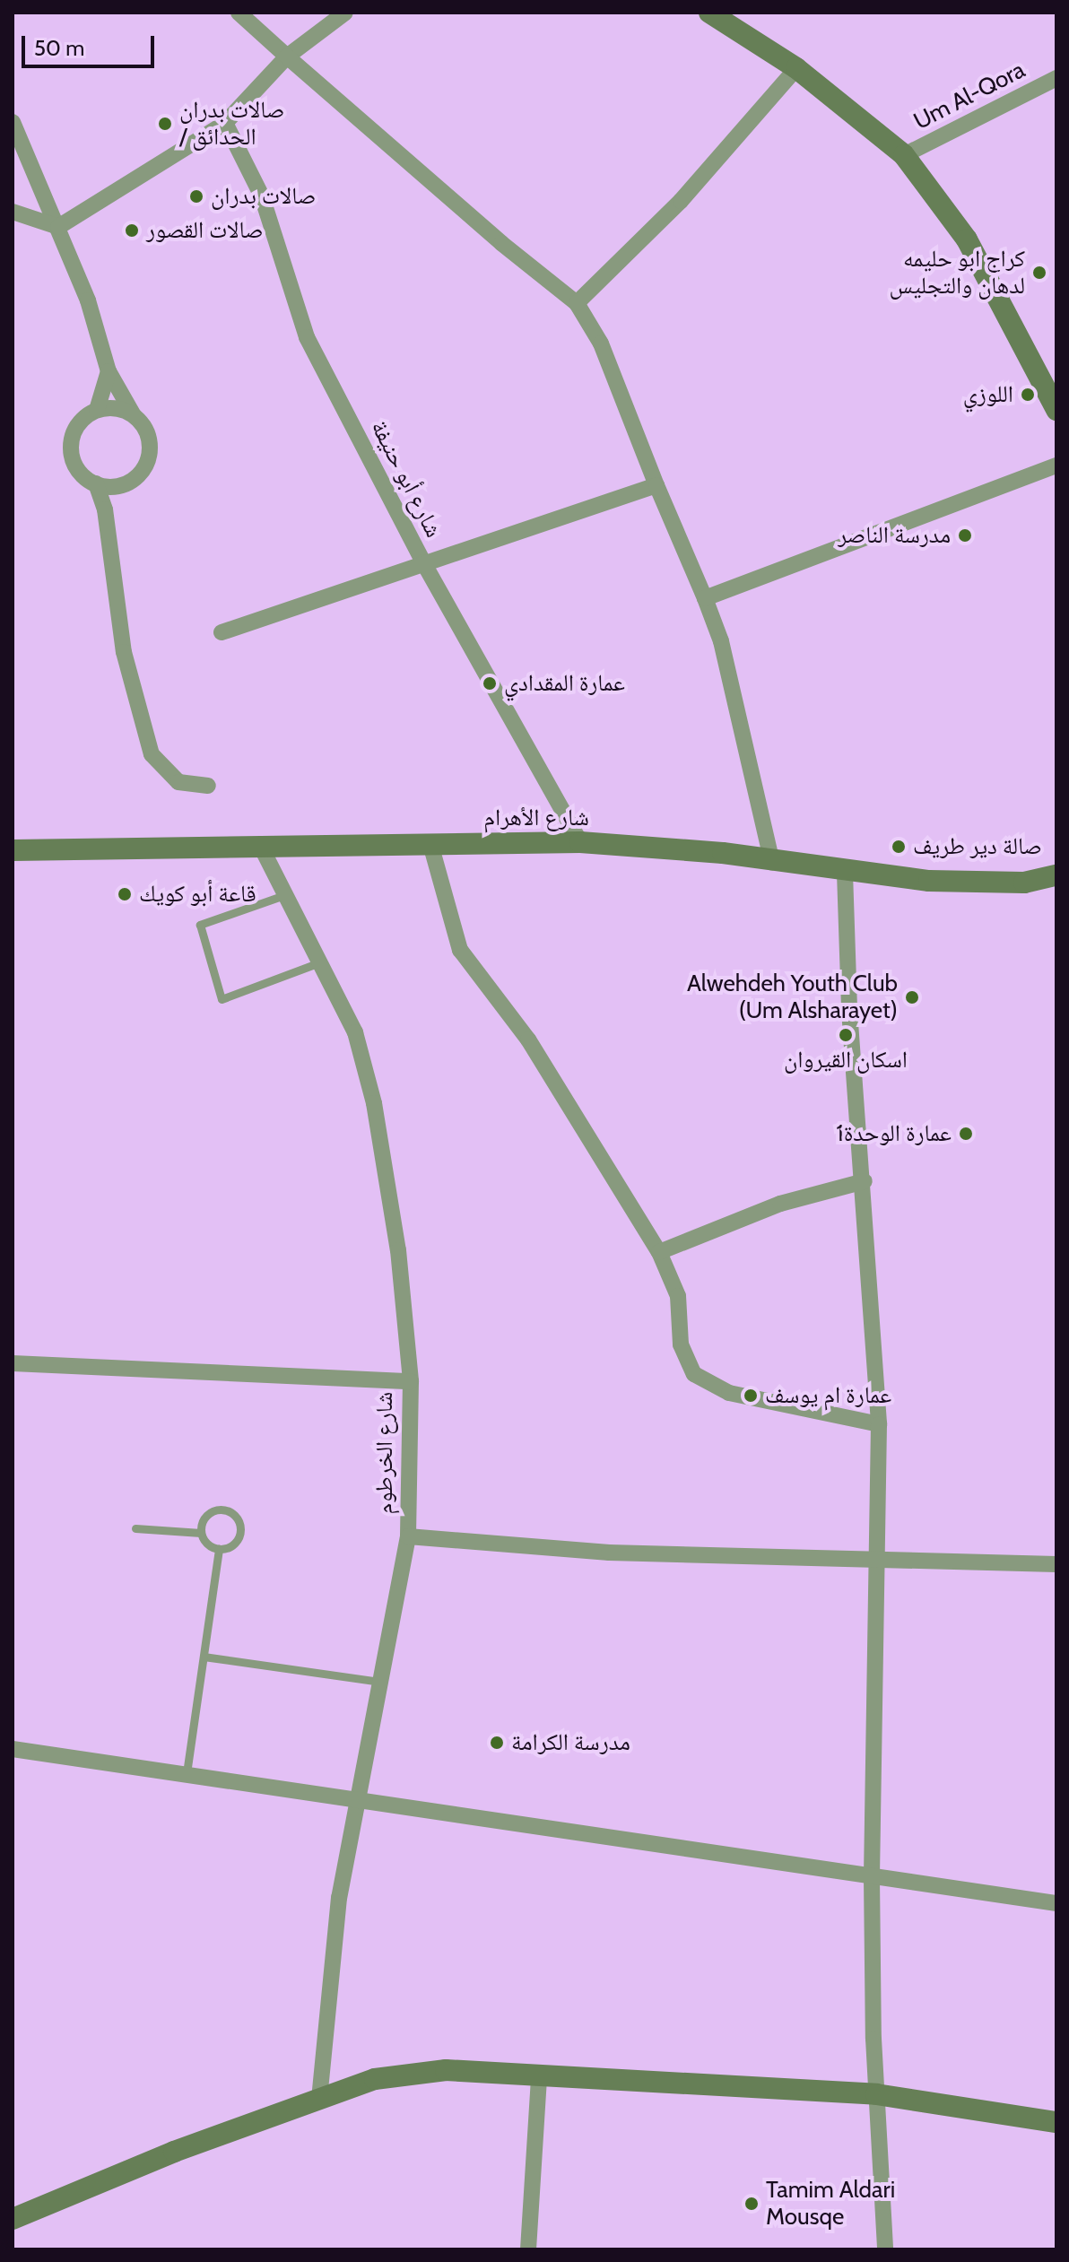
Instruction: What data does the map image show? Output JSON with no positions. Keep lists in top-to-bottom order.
{
  "streets": {
    "street": [
      "Um Al-Qora",
      "شارع أبو حنيفة",
      "شارع الأهرام",
      "شارع الخرطوم"
    ]
  },
  "crossings": [
    ["شارع أبو حنيفة", "شارع الأهرام"]
  ],
  "places": [
    "صالات بدران / الحدائق",
    "صالات بدران",
    "صالات القصور",
    "كراج ابو حليمه لدهان والتجليس",
    "اللوزي",
    "مدرسة الناصر",
    "عمارة المقدادي",
    "صالة دير طريف",
    "قاعة أبو كويك",
    "Alwehdeh Youth Club (Um Alsharayet)",
    "اسكان القيروان",
    "عمارة الوحدة1",
    "عمارة ام يوسف",
    "مدرسة الكرامة",
    "Tamim Aldari Mousqe"
  ],
  "scale_bar": "50 m"
}
